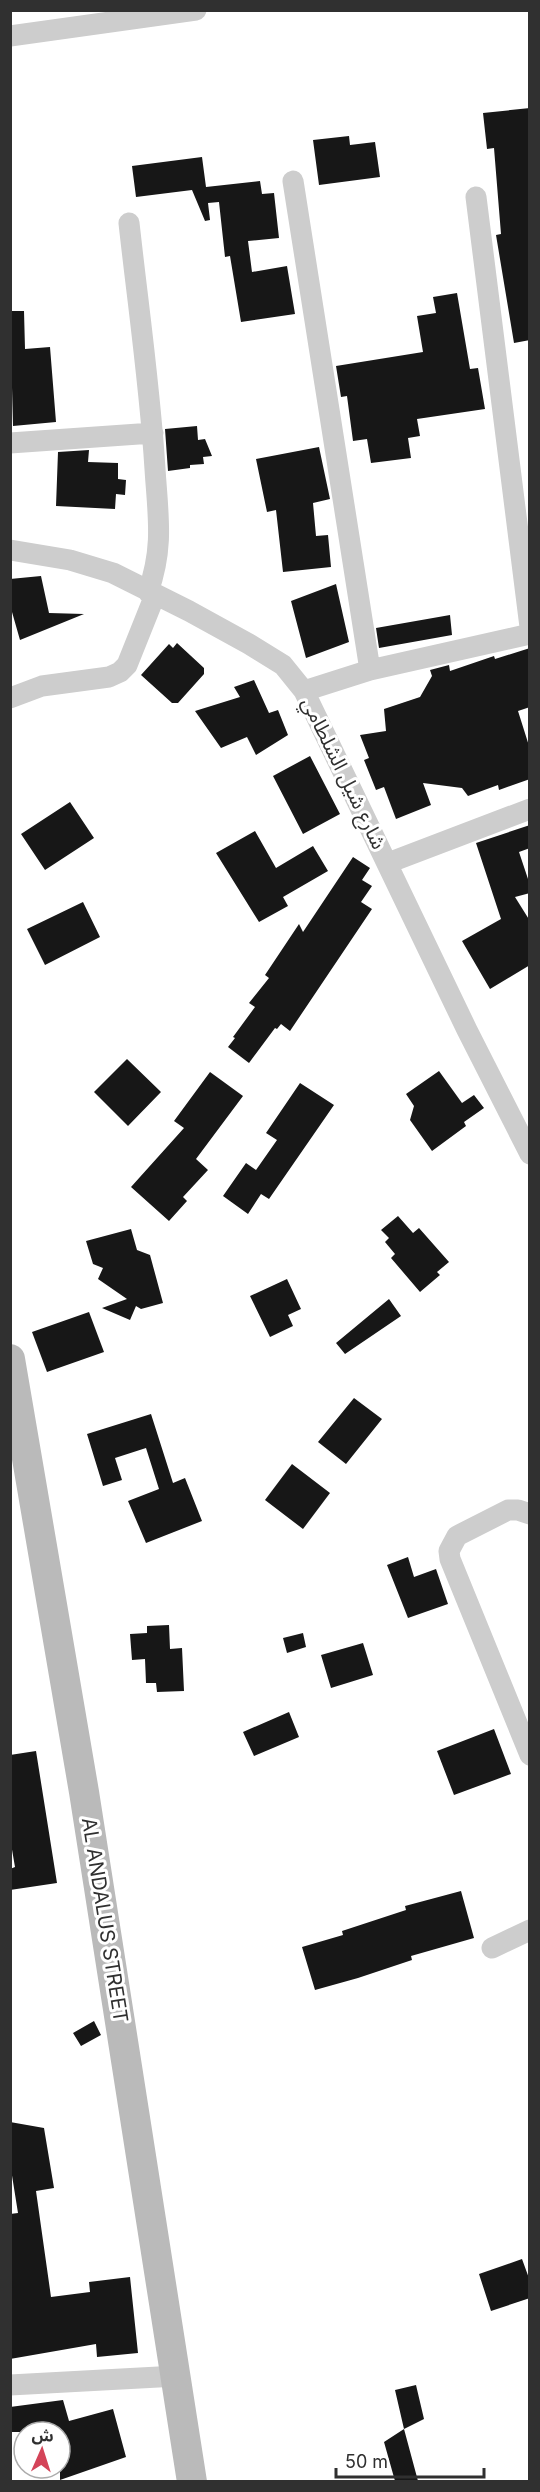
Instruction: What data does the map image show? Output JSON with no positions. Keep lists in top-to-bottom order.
{
  "streets": {
    "main road": ["AL ANDALUS STREET"],
    "street": ["شارع شيل الشلطامي"]
  },
  "scale_bar": "50 m",
  "north": "top"
}
